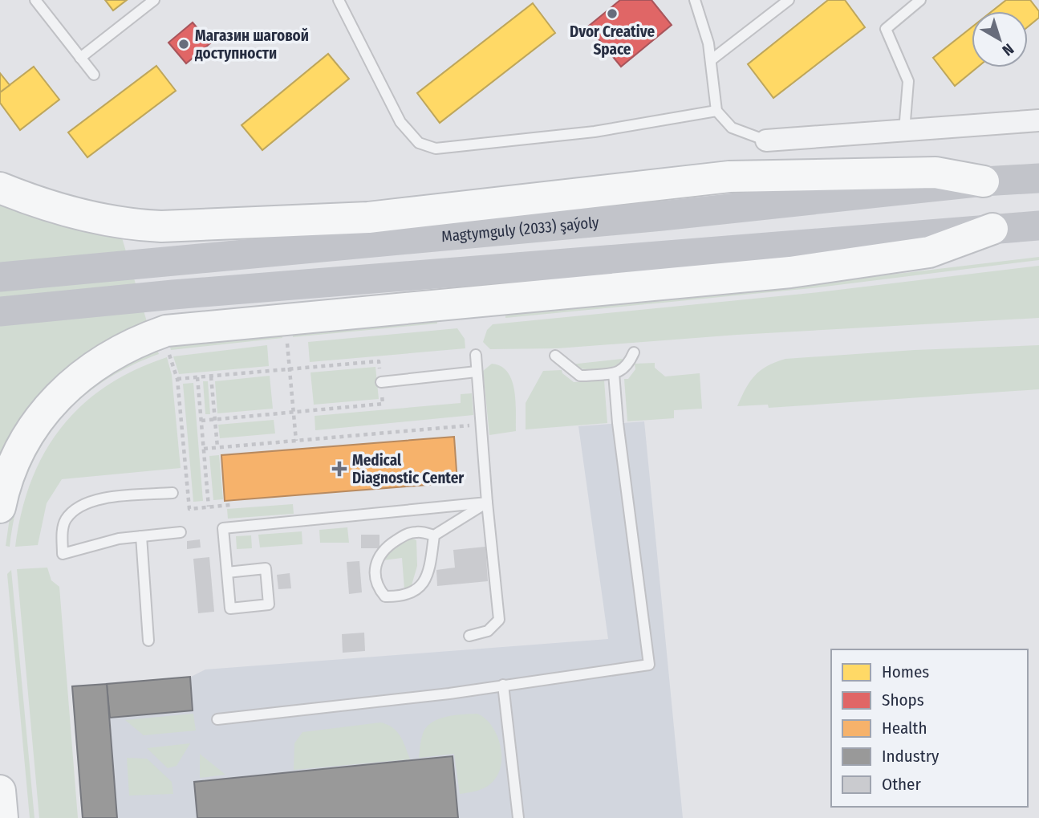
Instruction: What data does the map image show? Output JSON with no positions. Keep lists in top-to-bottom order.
{
  "streets": {
    "main road": ["Magtymguly (2033) şaýoly"]
  },
  "places": {
    "other": ["Dvor Creative Space", "Магазин шаговой доступности"],
    "health": ["Medical Diagnostic Center"]
  },
  "legend": [
    "Homes",
    "Shops",
    "Health",
    "Industry",
    "Other"
  ],
  "north": "bottom right"
}
